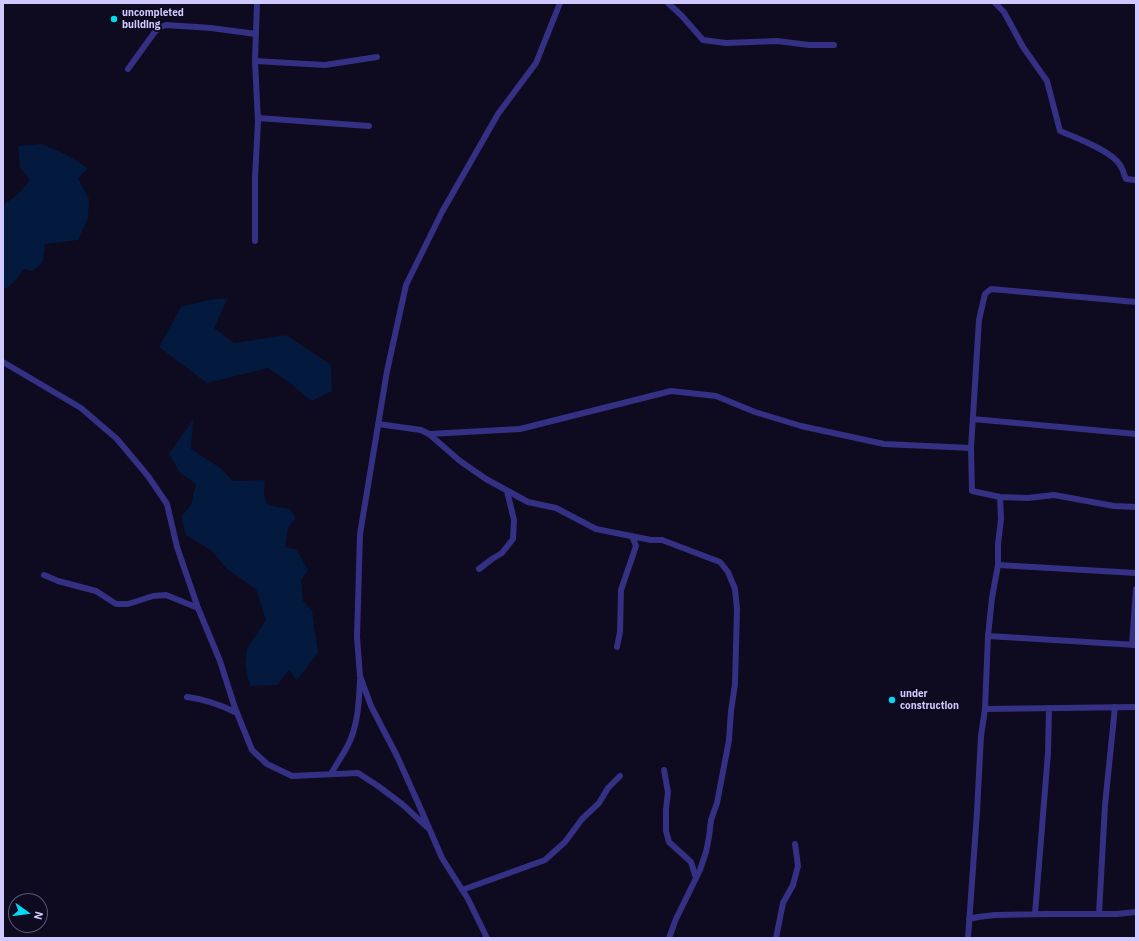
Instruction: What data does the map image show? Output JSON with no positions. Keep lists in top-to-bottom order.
{
  "places": ["uncompleted building", "under construction"],
  "north": "right"
}
